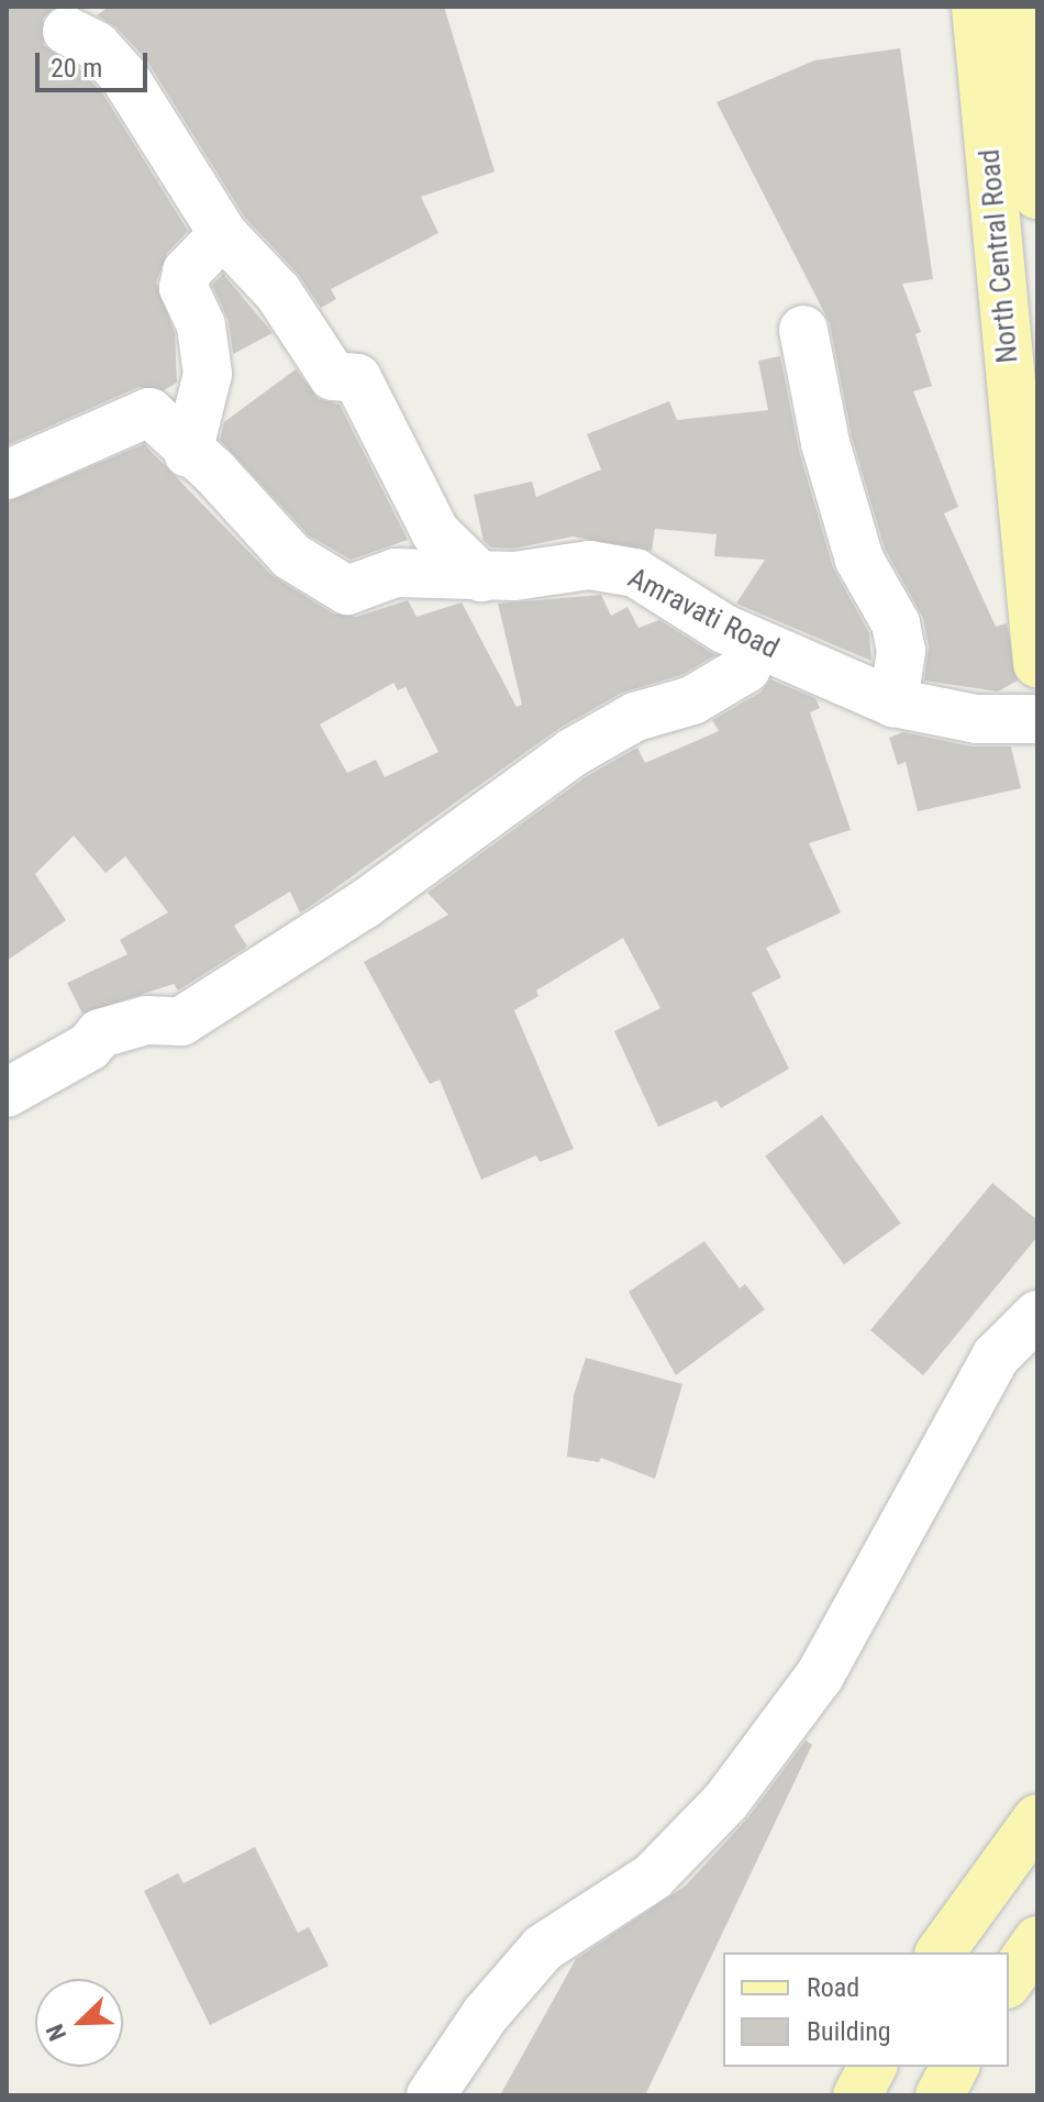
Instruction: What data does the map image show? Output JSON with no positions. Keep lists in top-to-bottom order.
{
  "streets": {
    "main road": ["North Central Road"],
    "street": ["Amravati Road"]
  },
  "legend": ["Road", "Building"],
  "scale_bar": "20 m",
  "north": "bottom left"
}
